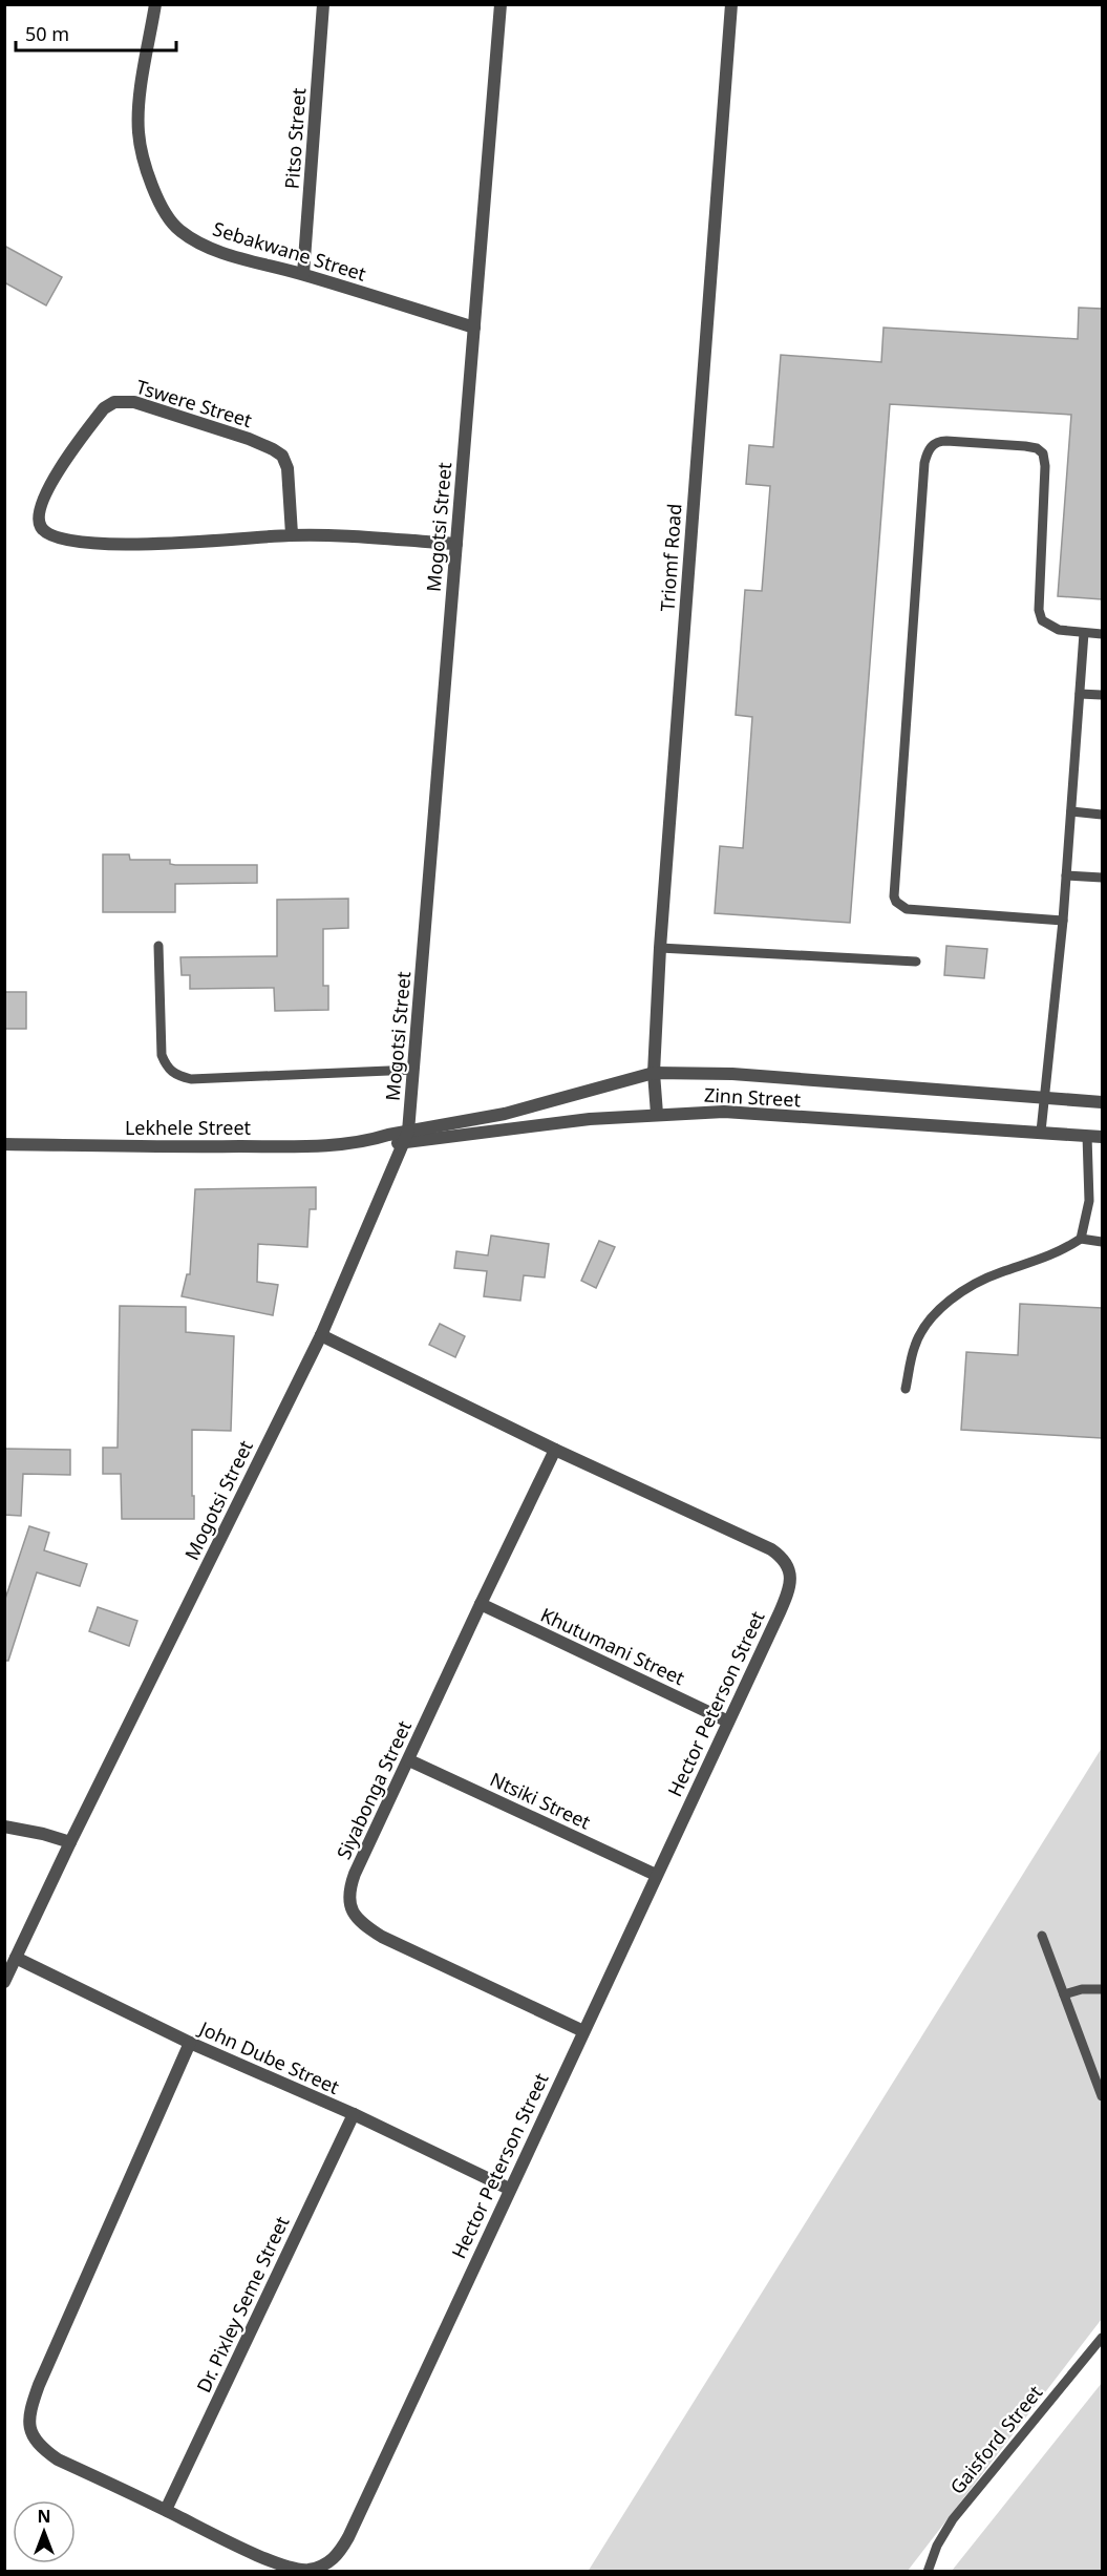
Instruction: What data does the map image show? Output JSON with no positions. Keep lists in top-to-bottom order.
{
  "streets": {
    "street": [
      "Pitso Street",
      "Sebakwane Street",
      "Tswere Street",
      "Mogotsi Street",
      "Triomf Road",
      "Zinn Street",
      "Lekhele Street",
      "Khutumani Street",
      "Hector Peterson Street",
      "Siyabonga Street",
      "Ntsiki Street",
      "John Dube Street",
      "Dr. Pixley Seme Street"
    ],
    "lane": ["Gaisford Street"]
  },
  "crossings": [
    ["Pitso Street", "Sebakwane Street"],
    ["Sebakwane Street", "Mogotsi Street"],
    ["Tswere Street", "Mogotsi Street"],
    ["Mogotsi Street", "Zinn Street"],
    ["Mogotsi Street", "Lekhele Street"],
    ["Mogotsi Street", "Hector Peterson Street"],
    ["Mogotsi Street", "John Dube Street"],
    ["Triomf Road", "Zinn Street"],
    ["Zinn Street", "Lekhele Street"],
    ["Khutumani Street", "Hector Peterson Street"],
    ["Khutumani Street", "Siyabonga Street"],
    ["Hector Peterson Street", "Siyabonga Street"],
    ["Hector Peterson Street", "Ntsiki Street"],
    ["Hector Peterson Street", "John Dube Street"],
    ["Hector Peterson Street", "Dr. Pixley Seme Street"],
    ["Siyabonga Street", "Ntsiki Street"],
    ["John Dube Street", "Dr. Pixley Seme Street"]
  ],
  "scale_bar": "50 m",
  "north": "top"
}
